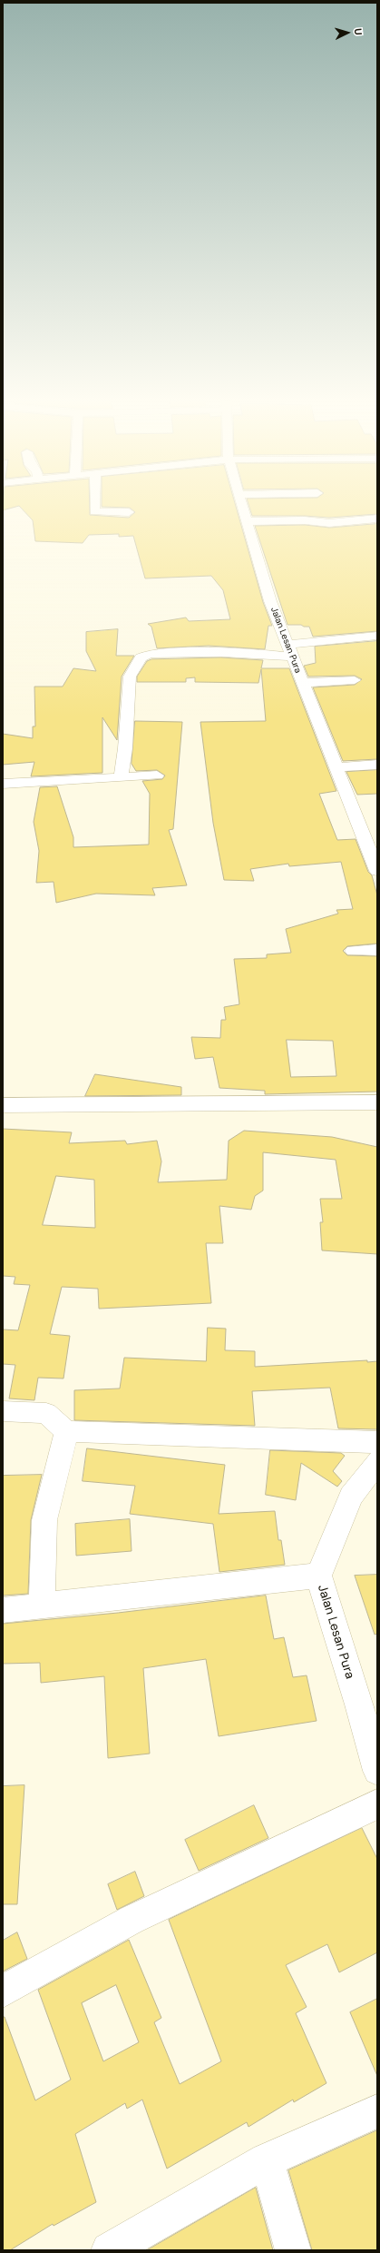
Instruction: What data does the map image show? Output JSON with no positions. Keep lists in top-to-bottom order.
{
  "streets": {
    "street": ["Jalan Lesan Pura"]
  },
  "north": "right"
}
